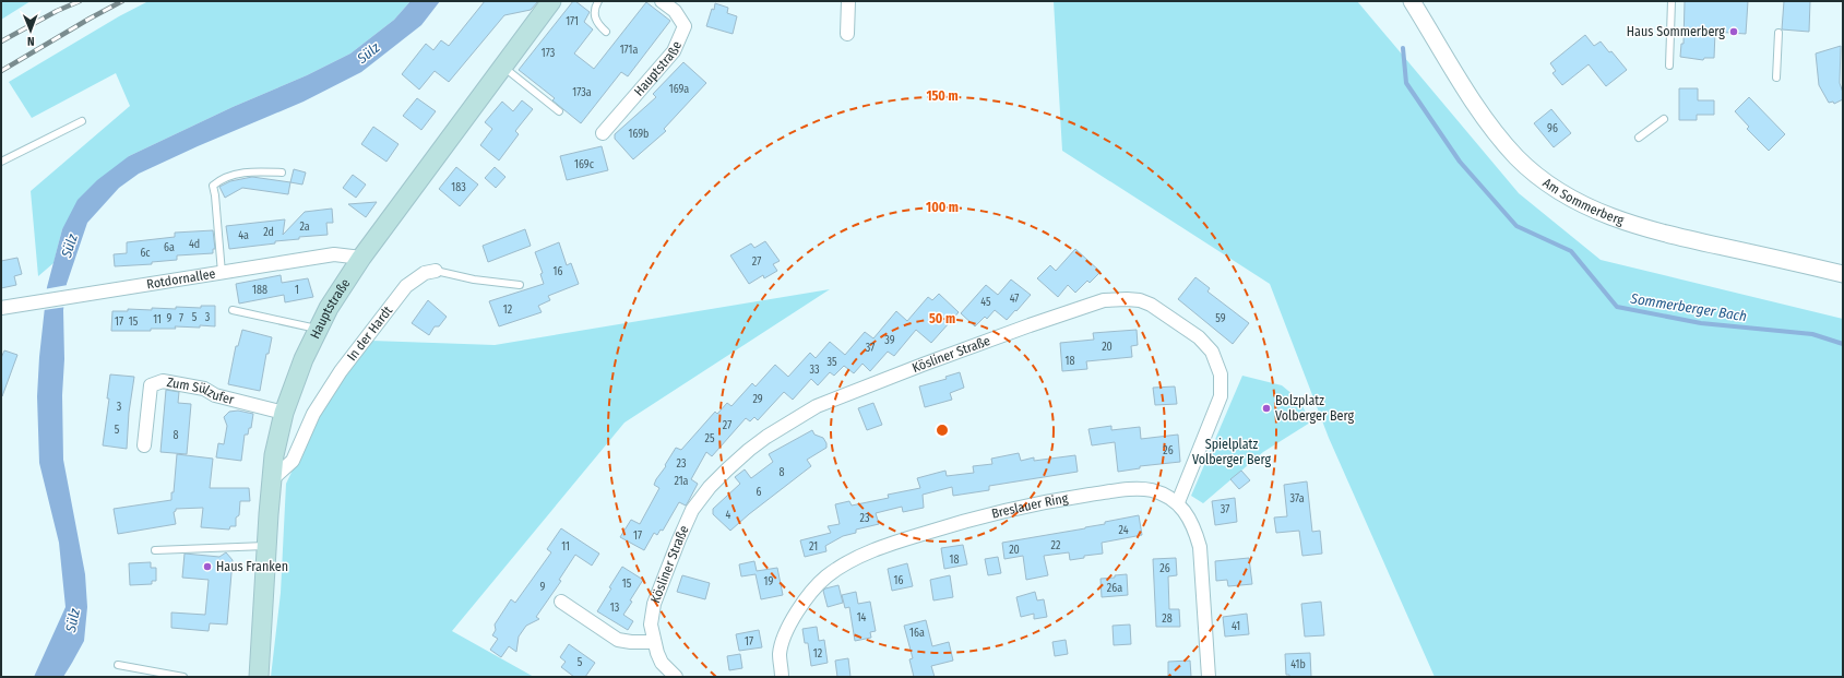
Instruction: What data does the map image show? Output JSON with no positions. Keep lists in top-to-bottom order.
{
  "streets": {
    "main road": ["Hauptstraße"],
    "street": [
      "Am Sommerberg",
      "Rotdornallee",
      "In der Hardt",
      "Kösliner Straße",
      "Zum Sülzufer",
      "Breslauer Ring"
    ]
  },
  "crossings": [
    ["Hauptstraße", "Rotdornallee"],
    ["Hauptstraße", "In der Hardt"],
    ["Hauptstraße", "Zum Sülzufer"],
    ["Kösliner Straße", "Breslauer Ring"]
  ],
  "water": ["Sülz", "Sommerberger Bach"],
  "parks": ["Spielplatz Volberger Berg"],
  "places": ["Haus Sommerberg", "Bolzplatz Volberger Berg", "Haus Franken"],
  "house_numbers": [
    "171",
    "171a",
    "173",
    "169a",
    "173a",
    "96",
    "169b",
    "169c",
    "183",
    "2a",
    "2d",
    "4a",
    "4d",
    "6a",
    "6c",
    "27",
    "16",
    "188",
    "1",
    "47",
    "45",
    "12",
    "5",
    "3",
    "9",
    "7",
    "59",
    "11",
    "17",
    "15",
    "39",
    "20",
    "37",
    "18",
    "35",
    "33",
    "29",
    "3",
    "27",
    "5",
    "8",
    "25",
    "26",
    "23",
    "8",
    "21a",
    "6",
    "37a",
    "37",
    "4",
    "23",
    "24",
    "17",
    "22",
    "11",
    "21",
    "20",
    "18",
    "26",
    "16",
    "19",
    "15",
    "9",
    "26a",
    "13",
    "14",
    "28",
    "41",
    "16a",
    "17",
    "12",
    "5",
    "41b"
  ],
  "north": "bottom",
  "rings": ["150 m", "100 m", "50 m"]
}
